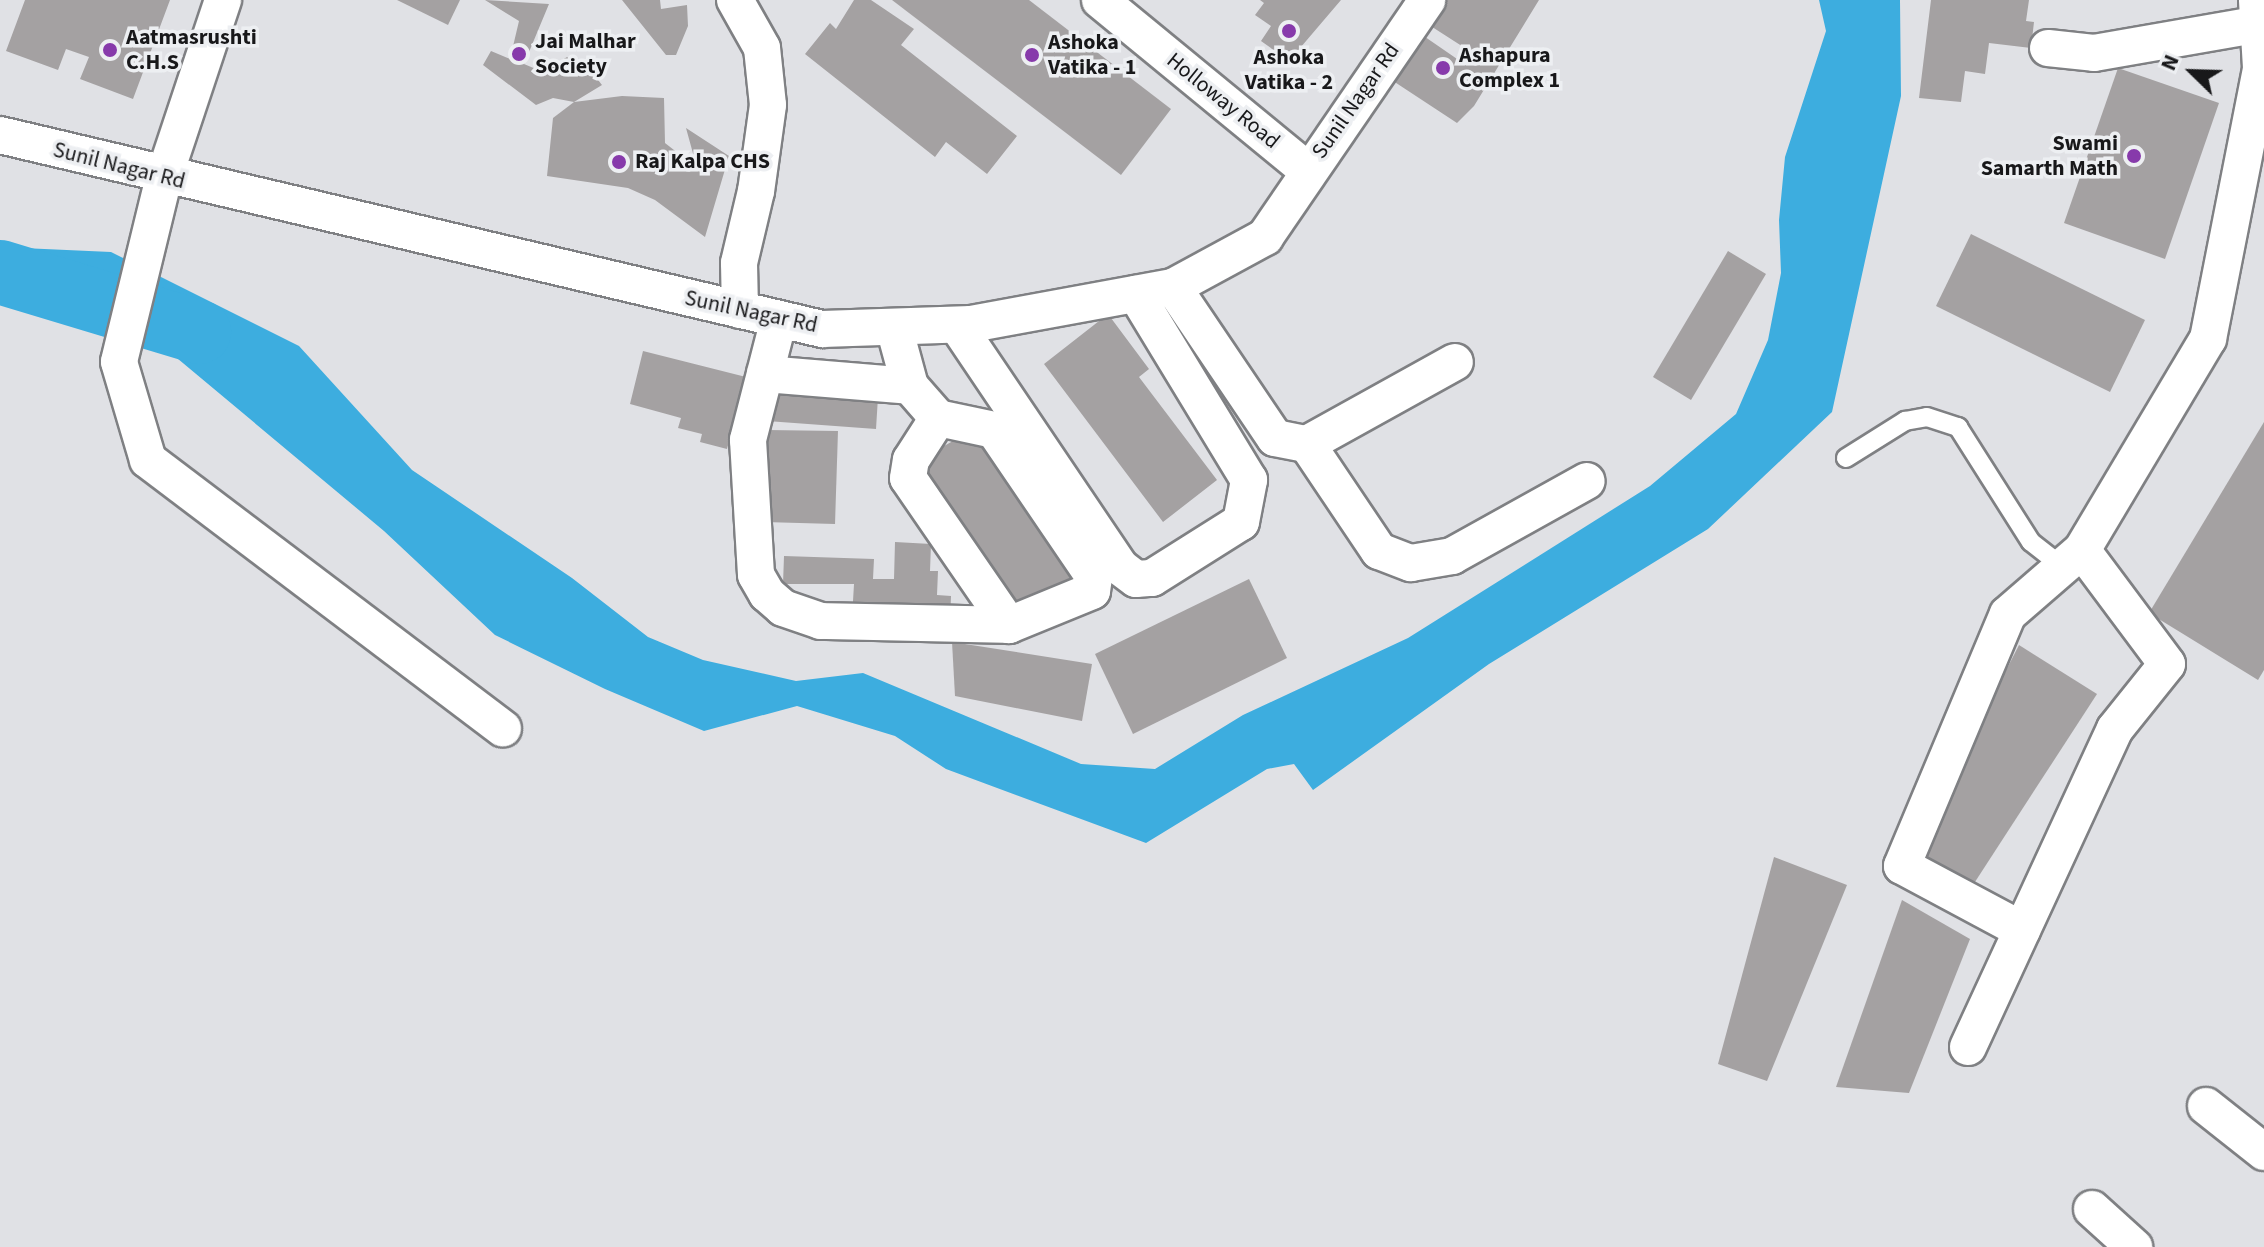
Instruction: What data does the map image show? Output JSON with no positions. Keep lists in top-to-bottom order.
{
  "streets": {
    "street": ["Holloway Road", "Sunil Nagar Rd"]
  },
  "crossings": [
    ["Holloway Road", "Sunil Nagar Rd"]
  ],
  "places": [
    "Ashoka Vatika - 2",
    "Aatmasrushti C.H.S",
    "Jai Malhar Society",
    "Ashoka Vatika - 1",
    "Ashapura Complex 1",
    "Swami Samarth Math",
    "Raj Kalpa CHS"
  ],
  "north": "top left"
}
